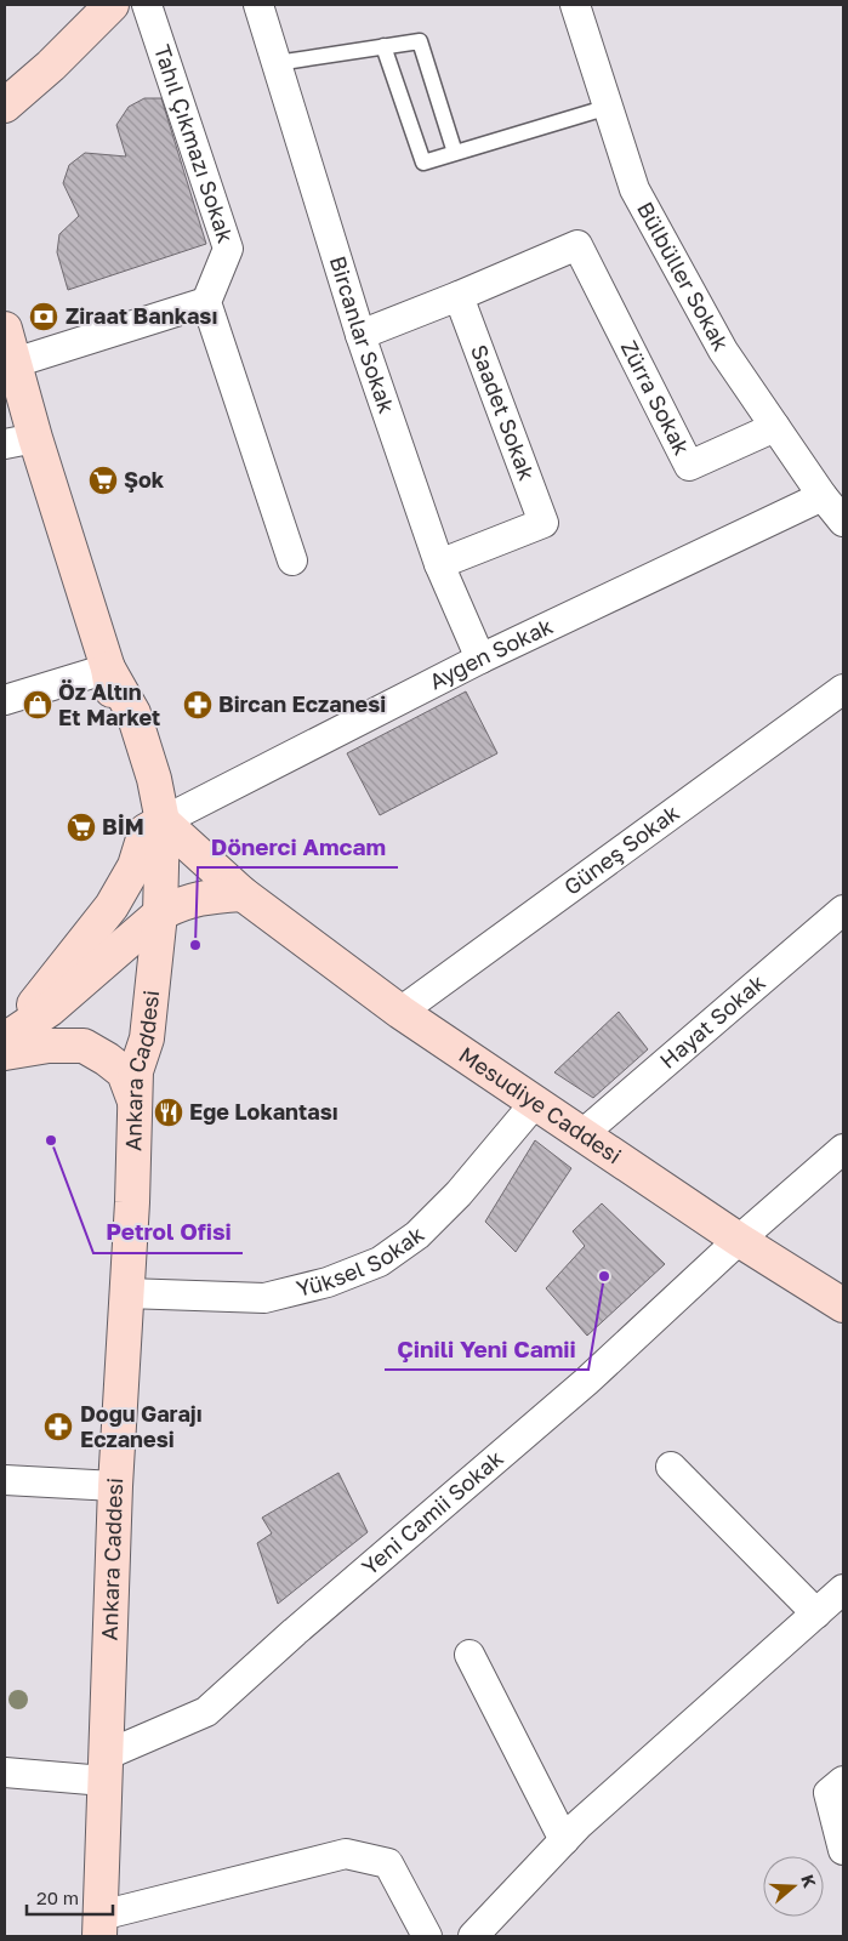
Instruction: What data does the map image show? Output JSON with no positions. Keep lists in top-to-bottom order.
{
  "streets": {
    "main road": ["Ankara Caddesi", "Mesudiye Caddesi"],
    "street": [
      "Tahıl Çıkmazı Sokak",
      "Bülbüller Sokak",
      "Bircanlar Sokak",
      "Zürra Sokak",
      "Saadet Sokak",
      "Aygen Sokak",
      "Güneş Sokak",
      "Hayat Sokak",
      "Yüksel Sokak",
      "Yeni Camii Sokak"
    ]
  },
  "crossings": [
    ["Bülbüller Sokak", "Zürra Sokak"],
    ["Bülbüller Sokak", "Aygen Sokak"],
    ["Bircanlar Sokak", "Saadet Sokak"],
    ["Bircanlar Sokak", "Aygen Sokak"],
    ["Zürra Sokak", "Saadet Sokak"],
    ["Aygen Sokak", "Ankara Caddesi"],
    ["Aygen Sokak", "Mesudiye Caddesi"],
    ["Güneş Sokak", "Mesudiye Caddesi"],
    ["Hayat Sokak", "Mesudiye Caddesi"],
    ["Ankara Caddesi", "Mesudiye Caddesi"],
    ["Ankara Caddesi", "Yüksel Sokak"],
    ["Ankara Caddesi", "Yeni Camii Sokak"],
    ["Mesudiye Caddesi", "Yüksel Sokak"],
    ["Mesudiye Caddesi", "Yeni Camii Sokak"]
  ],
  "places": {
    "bank": ["Ziraat Bankası"],
    "supermarket": ["Şok", "BİM"],
    "shop": ["Öz Altın Et Market"],
    "pharmacy": ["Bircan Eczanesi", "Doğu Garajı Eczanesi"],
    "other": ["Dönerci Amcam", "Petrol Ofisi", "Çinili Yeni Camii"],
    "restaurant": ["Ege Lokantası"]
  },
  "scale_bar": "20 m",
  "north": "right"
}
